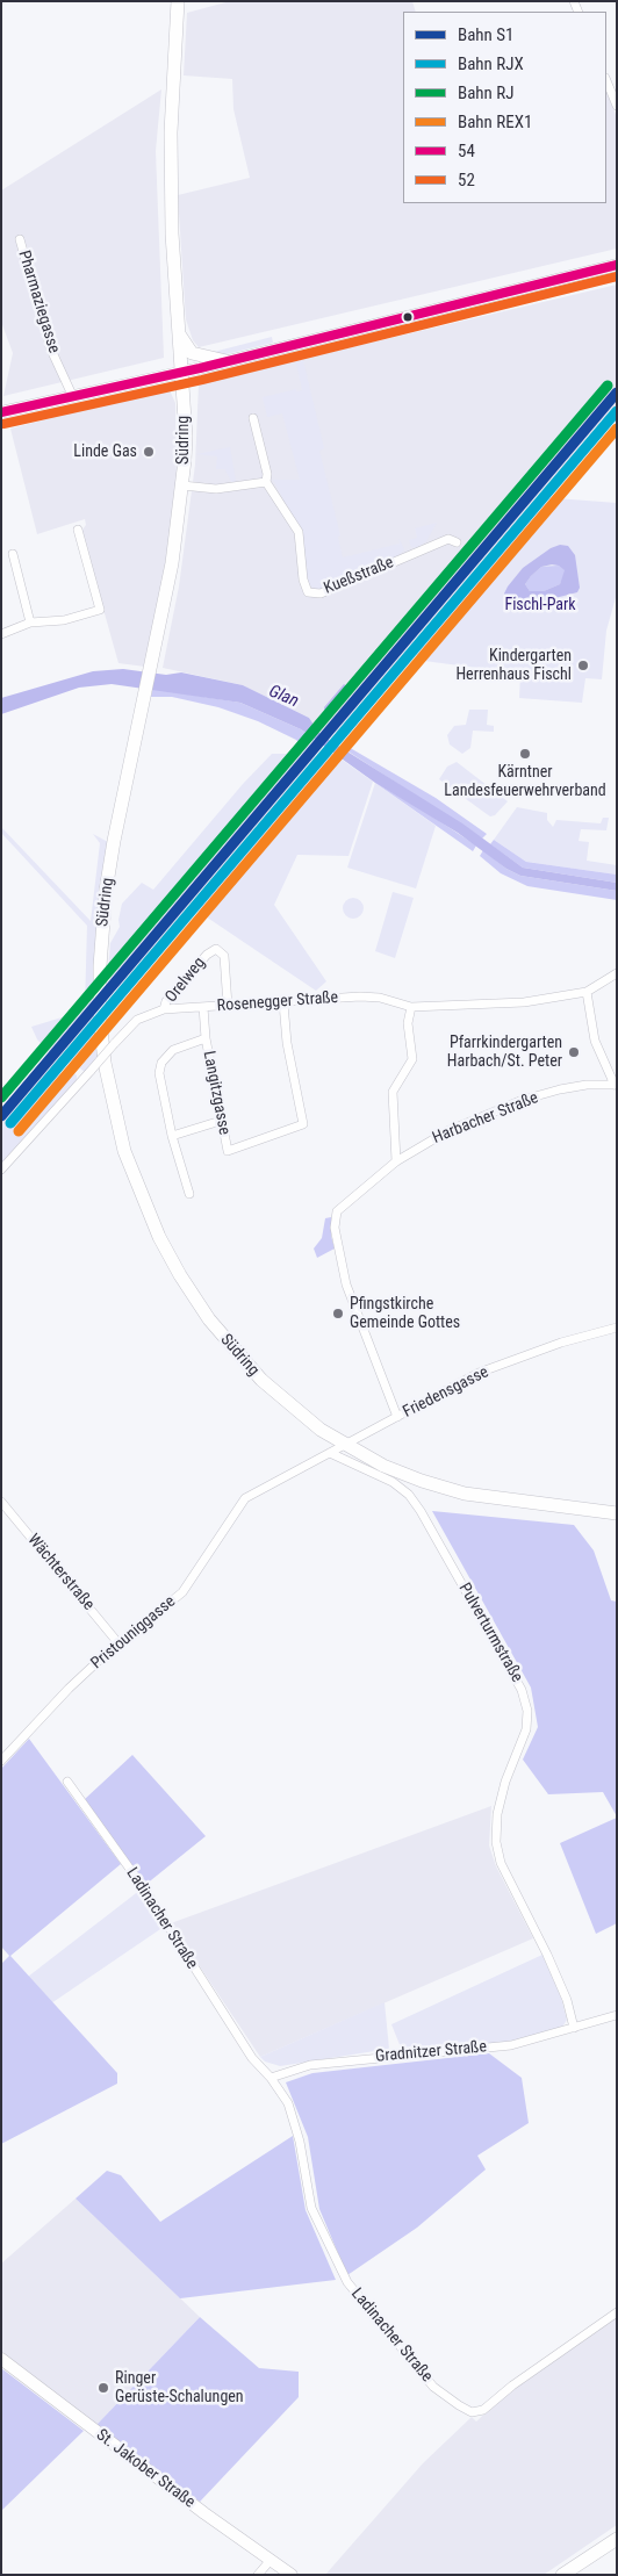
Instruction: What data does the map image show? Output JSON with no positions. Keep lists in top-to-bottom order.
{
  "streets": {
    "main road": ["Südring", "St. Jakober Straße"],
    "street": [
      "Pharmaziegasse",
      "Kueßstraße",
      "Orelweg",
      "Rosenegger Straße",
      "Langitzgasse",
      "Harbacher Straße",
      "Friedensgasse",
      "Wächterstraße",
      "Pristouniggasse",
      "Pulverturmstraße",
      "Ladinacher Straße",
      "Gradnitzer Straße"
    ]
  },
  "crossings": [
    ["Südring", "Friedensgasse"],
    ["Südring", "Pristouniggasse"],
    ["Orelweg", "Rosenegger Straße"],
    ["Rosenegger Straße", "Langitzgasse"],
    ["Rosenegger Straße", "Harbacher Straße"],
    ["Friedensgasse", "Pristouniggasse"],
    ["Wächterstraße", "Pristouniggasse"],
    ["Pristouniggasse", "Pulverturmstraße"],
    ["Pulverturmstraße", "Gradnitzer Straße"],
    ["Ladinacher Straße", "Gradnitzer Straße"]
  ],
  "water": ["Glan"],
  "parks": ["Fischl-Park"],
  "places": [
    "Linde Gas",
    "Kindergarten Herrenhaus Fischl",
    "Kärntner Landesfeuerwehrverband",
    "Pfarrkindergarten Harbach/St. Peter",
    "Pfingstkirche Gemeinde Gottes",
    "Ringer Gerüste-Schalungen"
  ],
  "lines": [
    "transit line 54",
    "transit line 52",
    "rail line RJ",
    "rail line S1",
    "rail line RJX",
    "rail line REX1"
  ],
  "legend": [
    "Bahn S1",
    "Bahn RJX",
    "Bahn RJ",
    "Bahn REX1",
    "54",
    "52"
  ]
}
